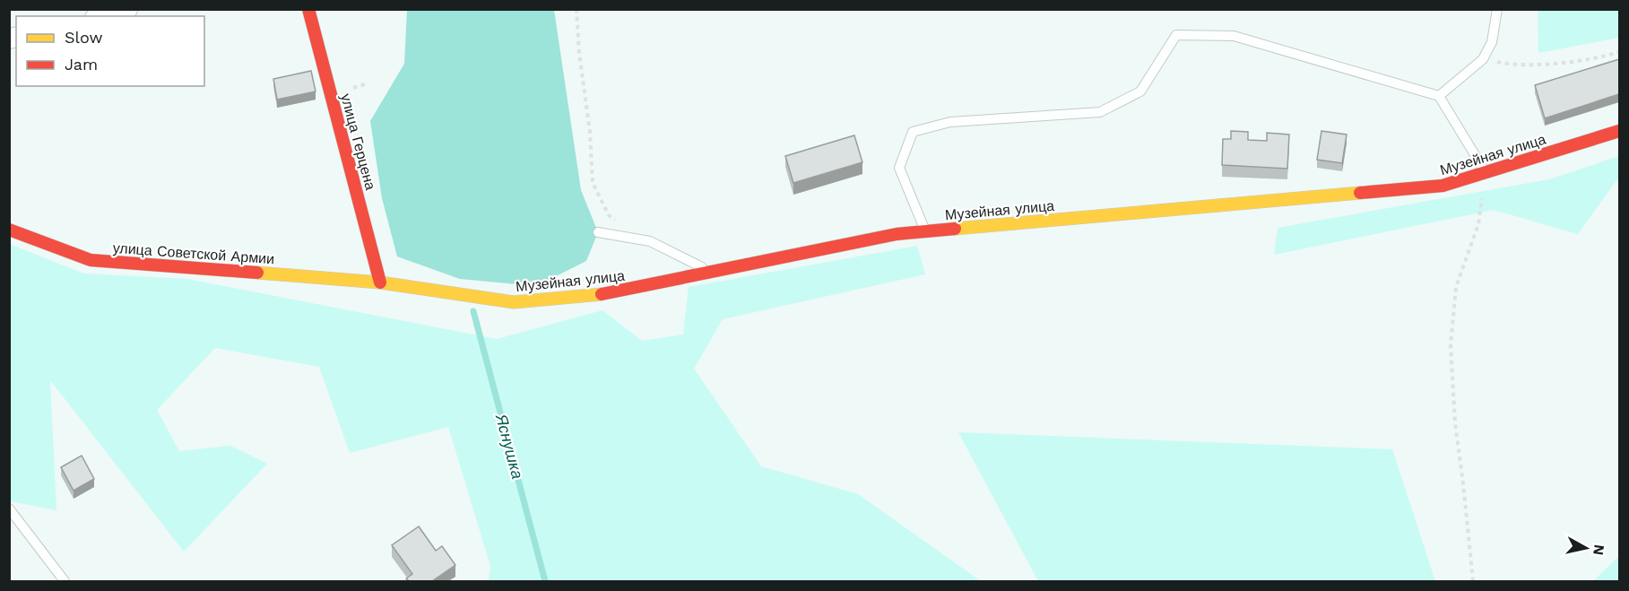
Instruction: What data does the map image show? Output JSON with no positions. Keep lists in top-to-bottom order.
{
  "streets": {
    "street": ["улица Герцена", "Музейная улица", "улица Советской Армии"]
  },
  "crossings": [
    ["улица Герцена", "Музейная улица"],
    ["улица Герцена", "улица Советской Армии"],
    ["Музейная улица", "улица Советской Армии"]
  ],
  "water": ["Яснушка"],
  "legend": ["Slow", "Jam"],
  "north": "right"
}
